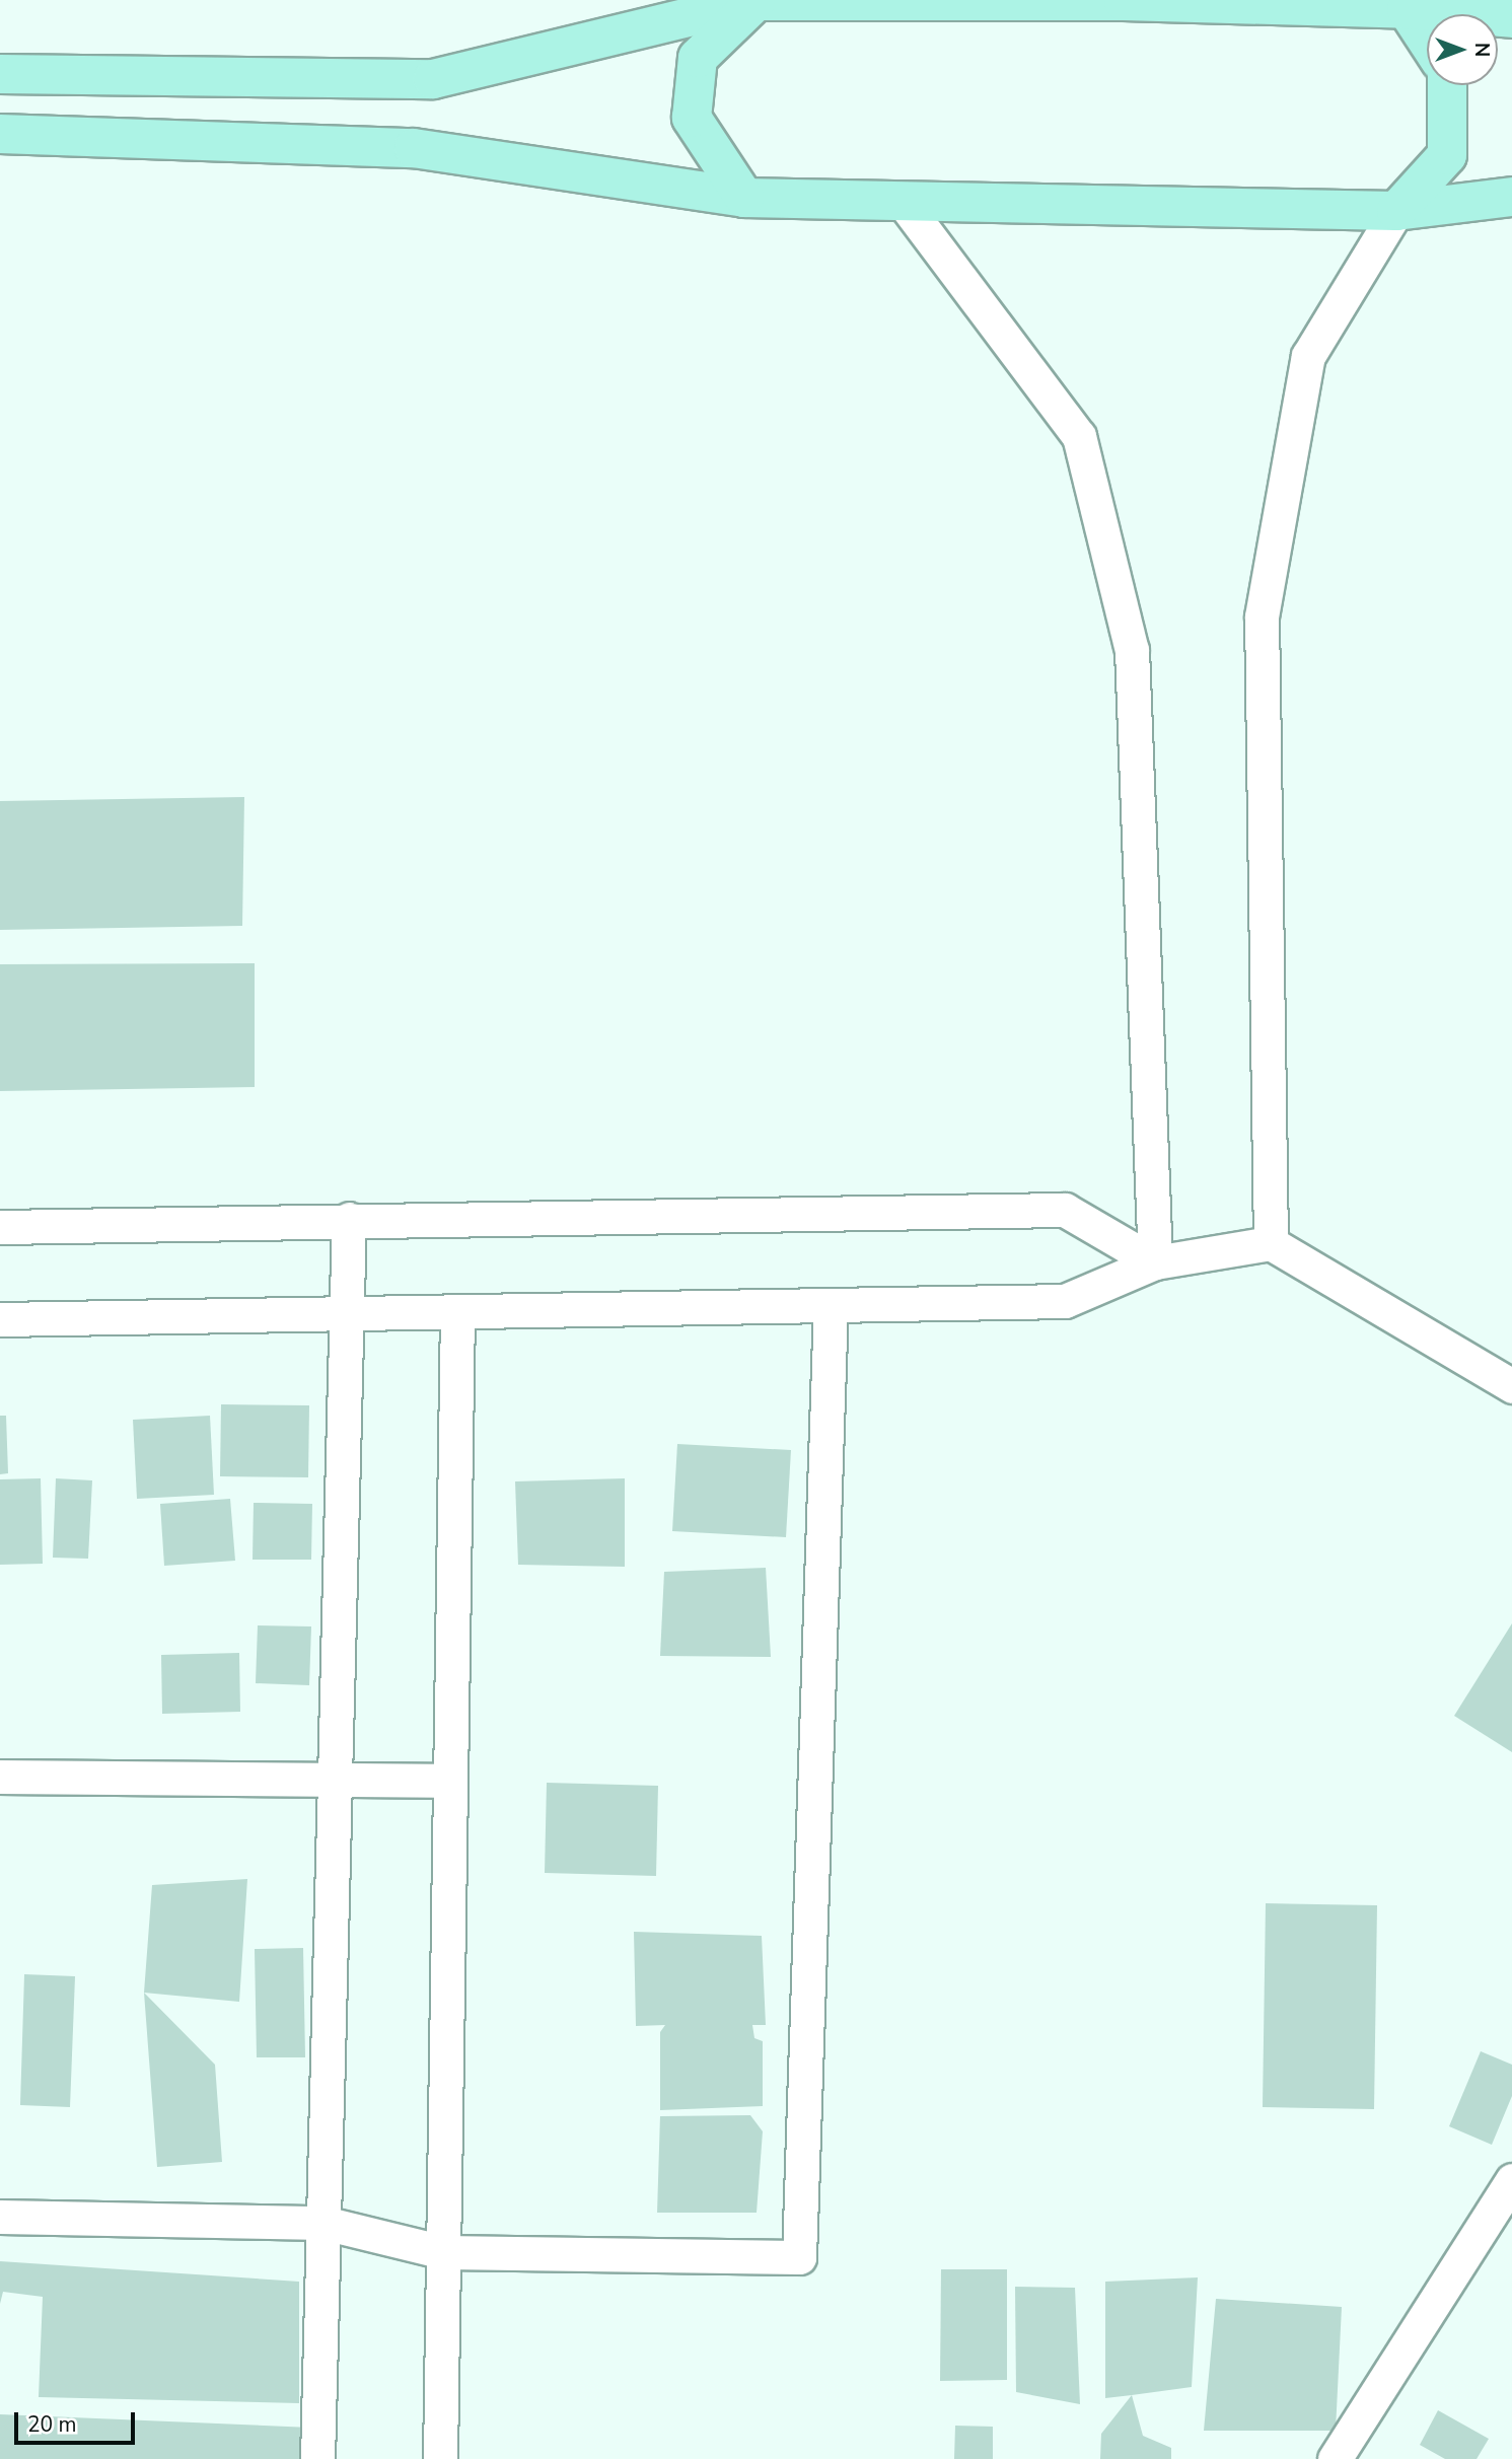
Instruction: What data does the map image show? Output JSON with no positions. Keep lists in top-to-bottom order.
{
  "scale_bar": "20 m",
  "north": "right"
}
